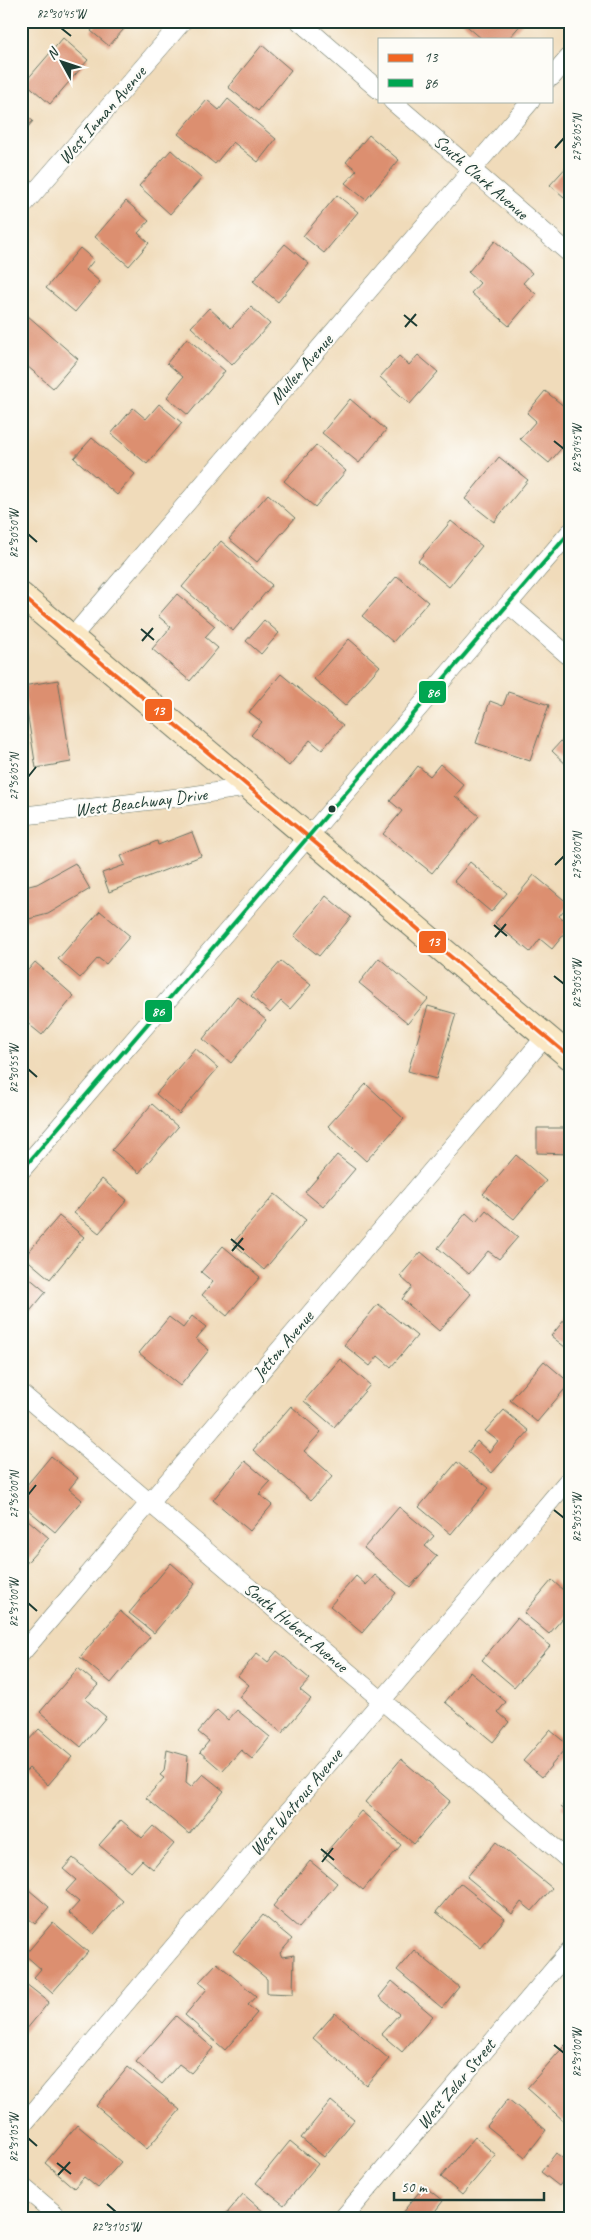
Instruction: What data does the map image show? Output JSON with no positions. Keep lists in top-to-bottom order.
{
  "streets": {
    "street": [
      "West Inman Avenue",
      "South Clark Avenue",
      "Mullen Avenue",
      "West Beachway Drive",
      "Jetton Avenue",
      "South Hubert Avenue",
      "West Watrous Avenue",
      "West Zelar Street"
    ]
  },
  "crossings": [
    ["South Clark Avenue", "Mullen Avenue"],
    ["Jetton Avenue", "South Hubert Avenue"],
    ["South Hubert Avenue", "West Watrous Avenue"]
  ],
  "lines": ["transit line 86", "transit line 13"],
  "legend": ["13", "86"],
  "scale_bar": "50 m",
  "north": "top left",
  "coordinates": [
    "82°30'45\"W",
    "27°56'05\"N",
    "82°30'50\"W",
    "27°56'00\"N",
    "82°30'55\"W",
    "82°31'00\"W",
    "82°31'05\"W"
  ]
}
